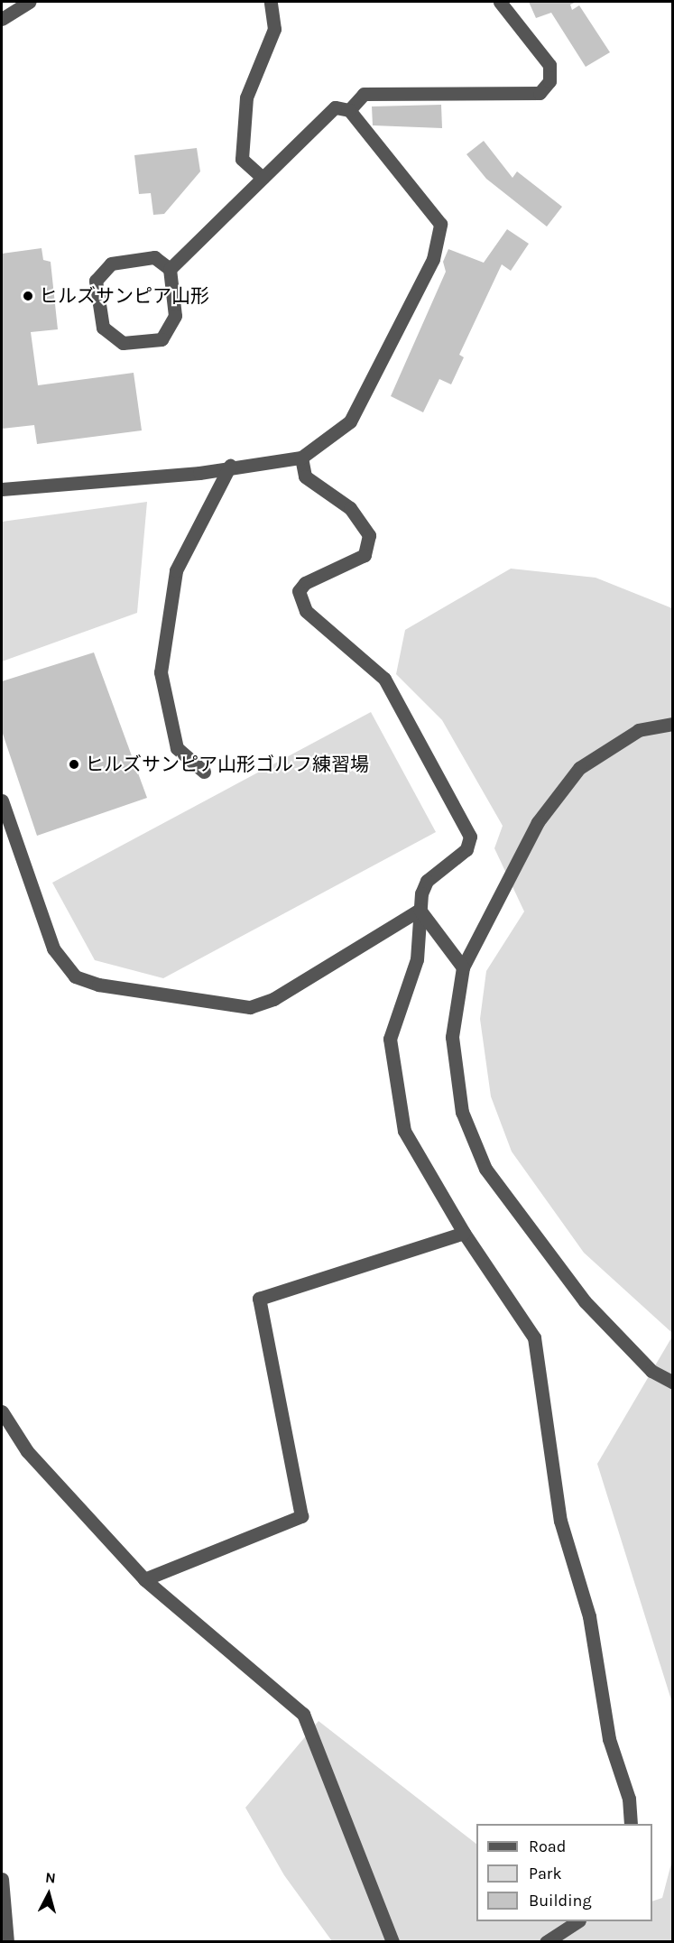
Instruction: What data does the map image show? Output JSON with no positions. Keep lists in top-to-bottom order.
{
  "places": ["ヒルズサンピア山形", "ヒルズサンピア山形ゴルフ練習場"],
  "legend": ["Road", "Park", "Building"],
  "north": "top"
}
